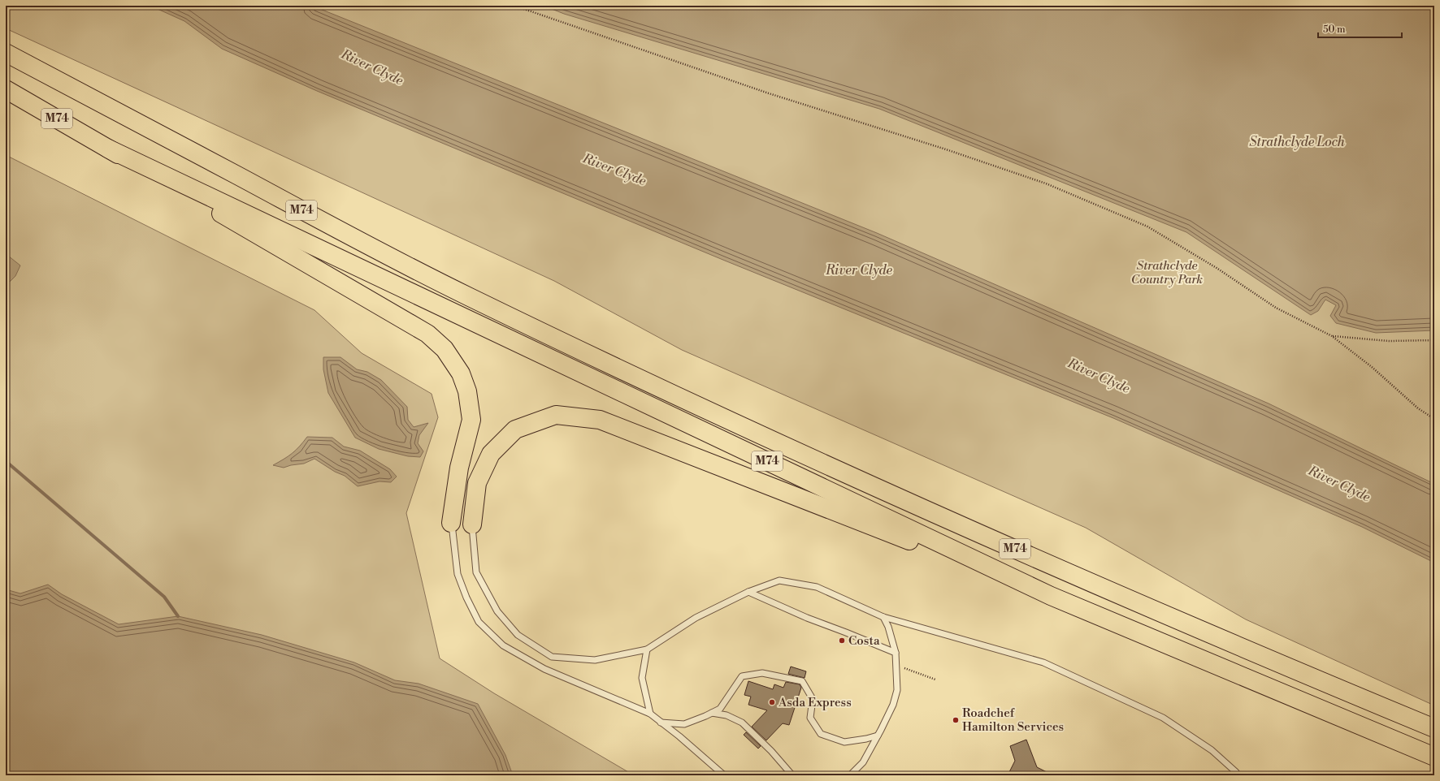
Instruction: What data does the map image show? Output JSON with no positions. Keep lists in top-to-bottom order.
{
  "streets": {
    "highway": ["M74"]
  },
  "water": ["River Clyde", "Strathclyde Loch"],
  "parks": ["Strathclyde Country Park"],
  "places": ["Costa", "Asda Express", "Roadchef Hamilton Services"],
  "scale_bar": "50 m"
}
